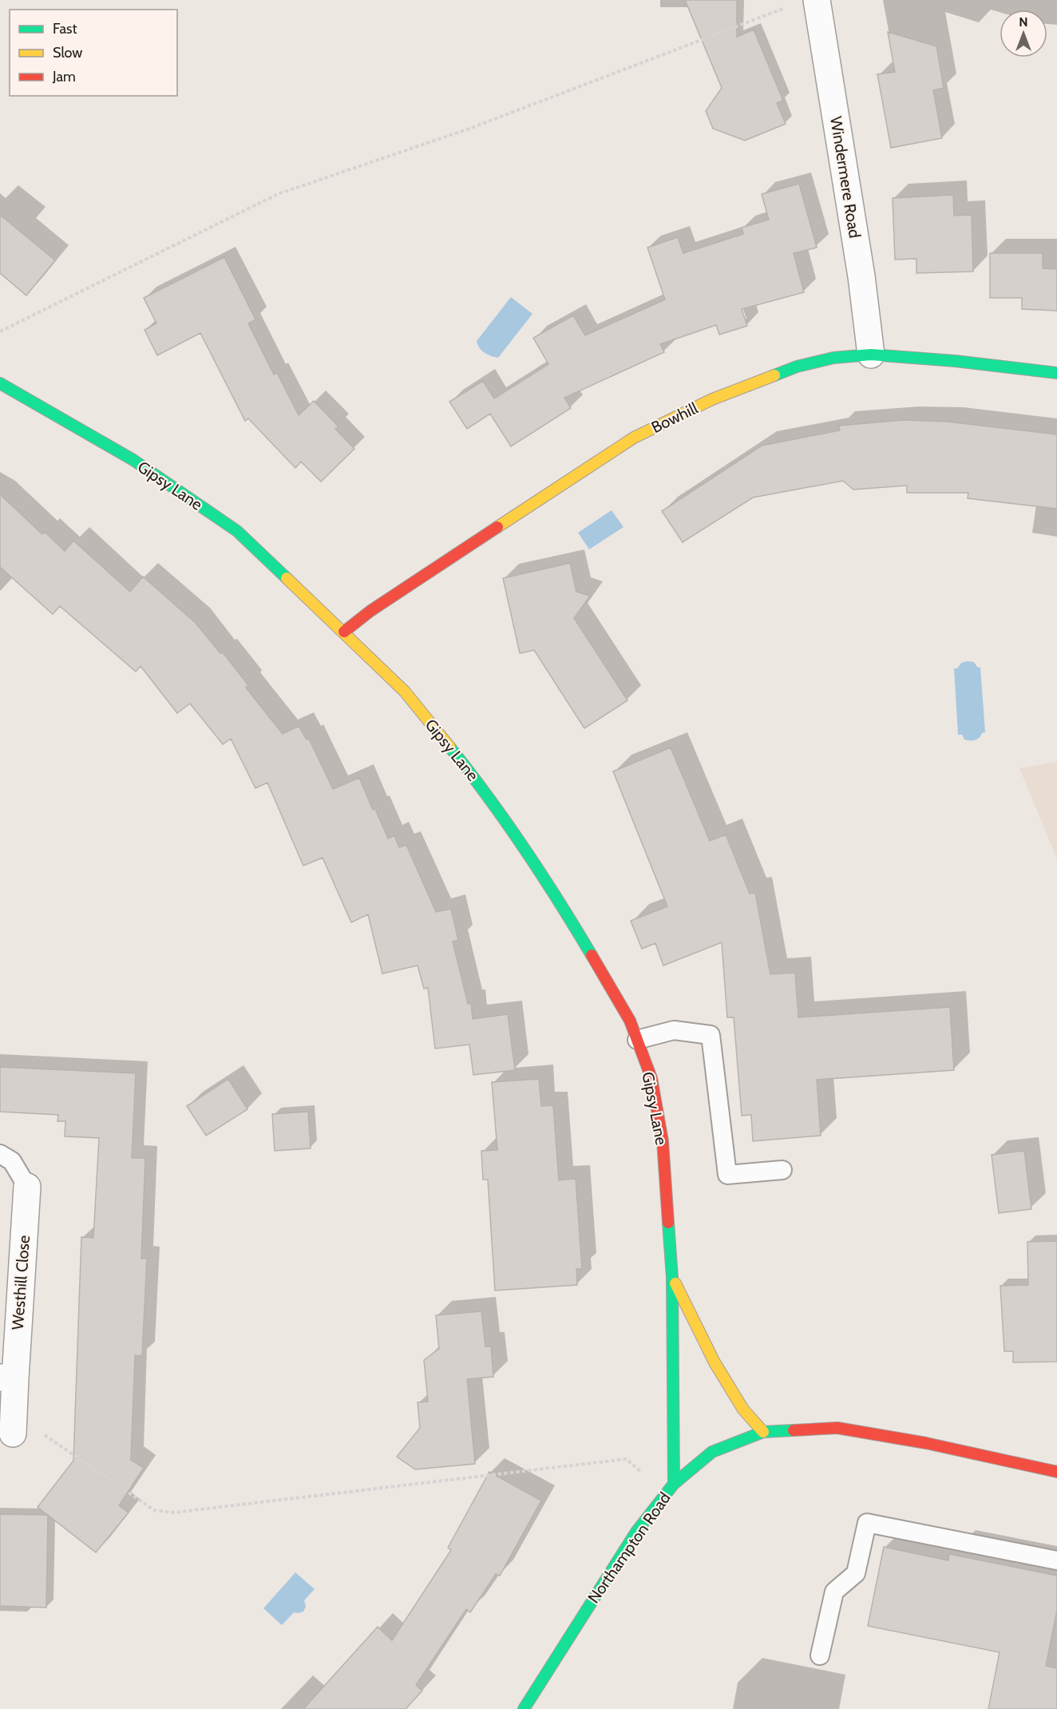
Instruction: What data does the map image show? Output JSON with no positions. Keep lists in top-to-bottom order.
{
  "streets": {
    "main road": ["Bowhill", "Gipsy Lane", "Northampton Road"],
    "street": ["Windermere Road", "Westhill Close"]
  },
  "crossings": [
    ["Windermere Road", "Bowhill"],
    ["Bowhill", "Gipsy Lane"],
    ["Gipsy Lane", "Northampton Road"]
  ],
  "legend": ["Fast", "Slow", "Jam"],
  "north": "top"
}
